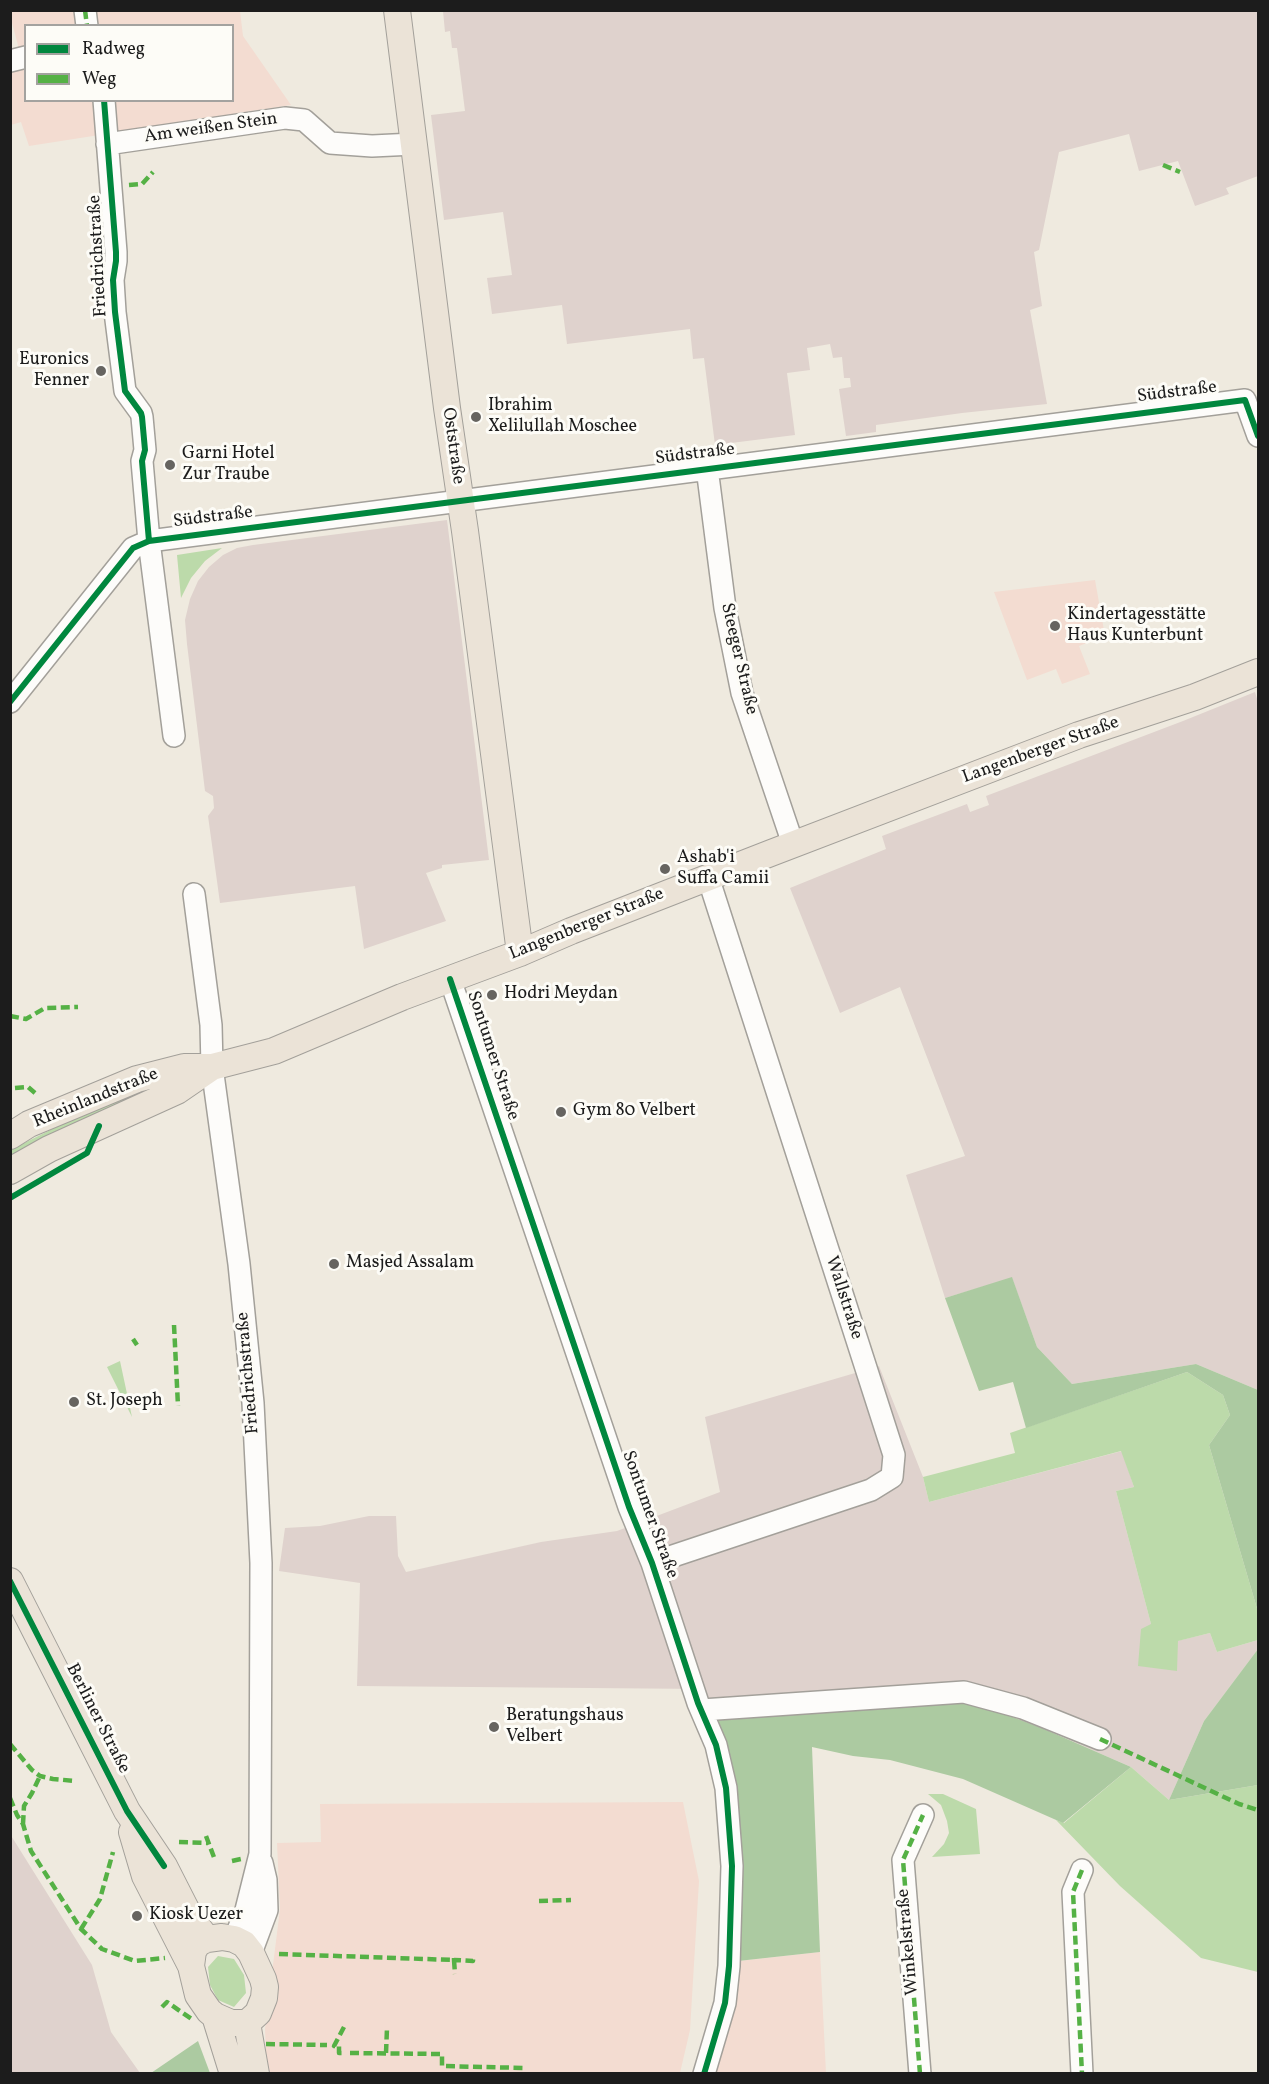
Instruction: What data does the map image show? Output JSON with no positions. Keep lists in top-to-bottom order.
{
  "streets": {
    "main road": [
      "Oststraße",
      "Langenberger Straße",
      "Rheinlandstraße",
      "Berliner Straße"
    ],
    "street": [
      "Am weißen Stein",
      "Friedrichstraße",
      "Südstraße",
      "Steeger Straße",
      "Sontumer Straße",
      "Wallstraße",
      "Winkelstraße"
    ]
  },
  "crossings": [
    ["Am weißen Stein", "Friedrichstraße"],
    ["Am weißen Stein", "Oststraße"],
    ["Friedrichstraße", "Südstraße"],
    ["Friedrichstraße", "Langenberger Straße"],
    ["Friedrichstraße", "Rheinlandstraße"],
    ["Friedrichstraße", "Berliner Straße"],
    ["Südstraße", "Oststraße"],
    ["Südstraße", "Steeger Straße"],
    ["Oststraße", "Langenberger Straße"],
    ["Steeger Straße", "Langenberger Straße"],
    ["Langenberger Straße", "Sontumer Straße"],
    ["Langenberger Straße", "Rheinlandstraße"],
    ["Langenberger Straße", "Wallstraße"],
    ["Sontumer Straße", "Wallstraße"]
  ],
  "places": [
    "Euronics Fenner",
    "Ibrahim Xelilullah Moschee",
    "Garni Hotel Zur Traube",
    "Kindertagesstätte Haus Kunterbunt",
    "Ashab'i Suffa Camii",
    "Hodri Meydan",
    "Gym 80 Velbert",
    "Masjed Assalam",
    "St. Joseph",
    "Beratungshaus Velbert",
    "Kiosk Uezer"
  ],
  "legend": ["Radweg", "Weg"]
}
